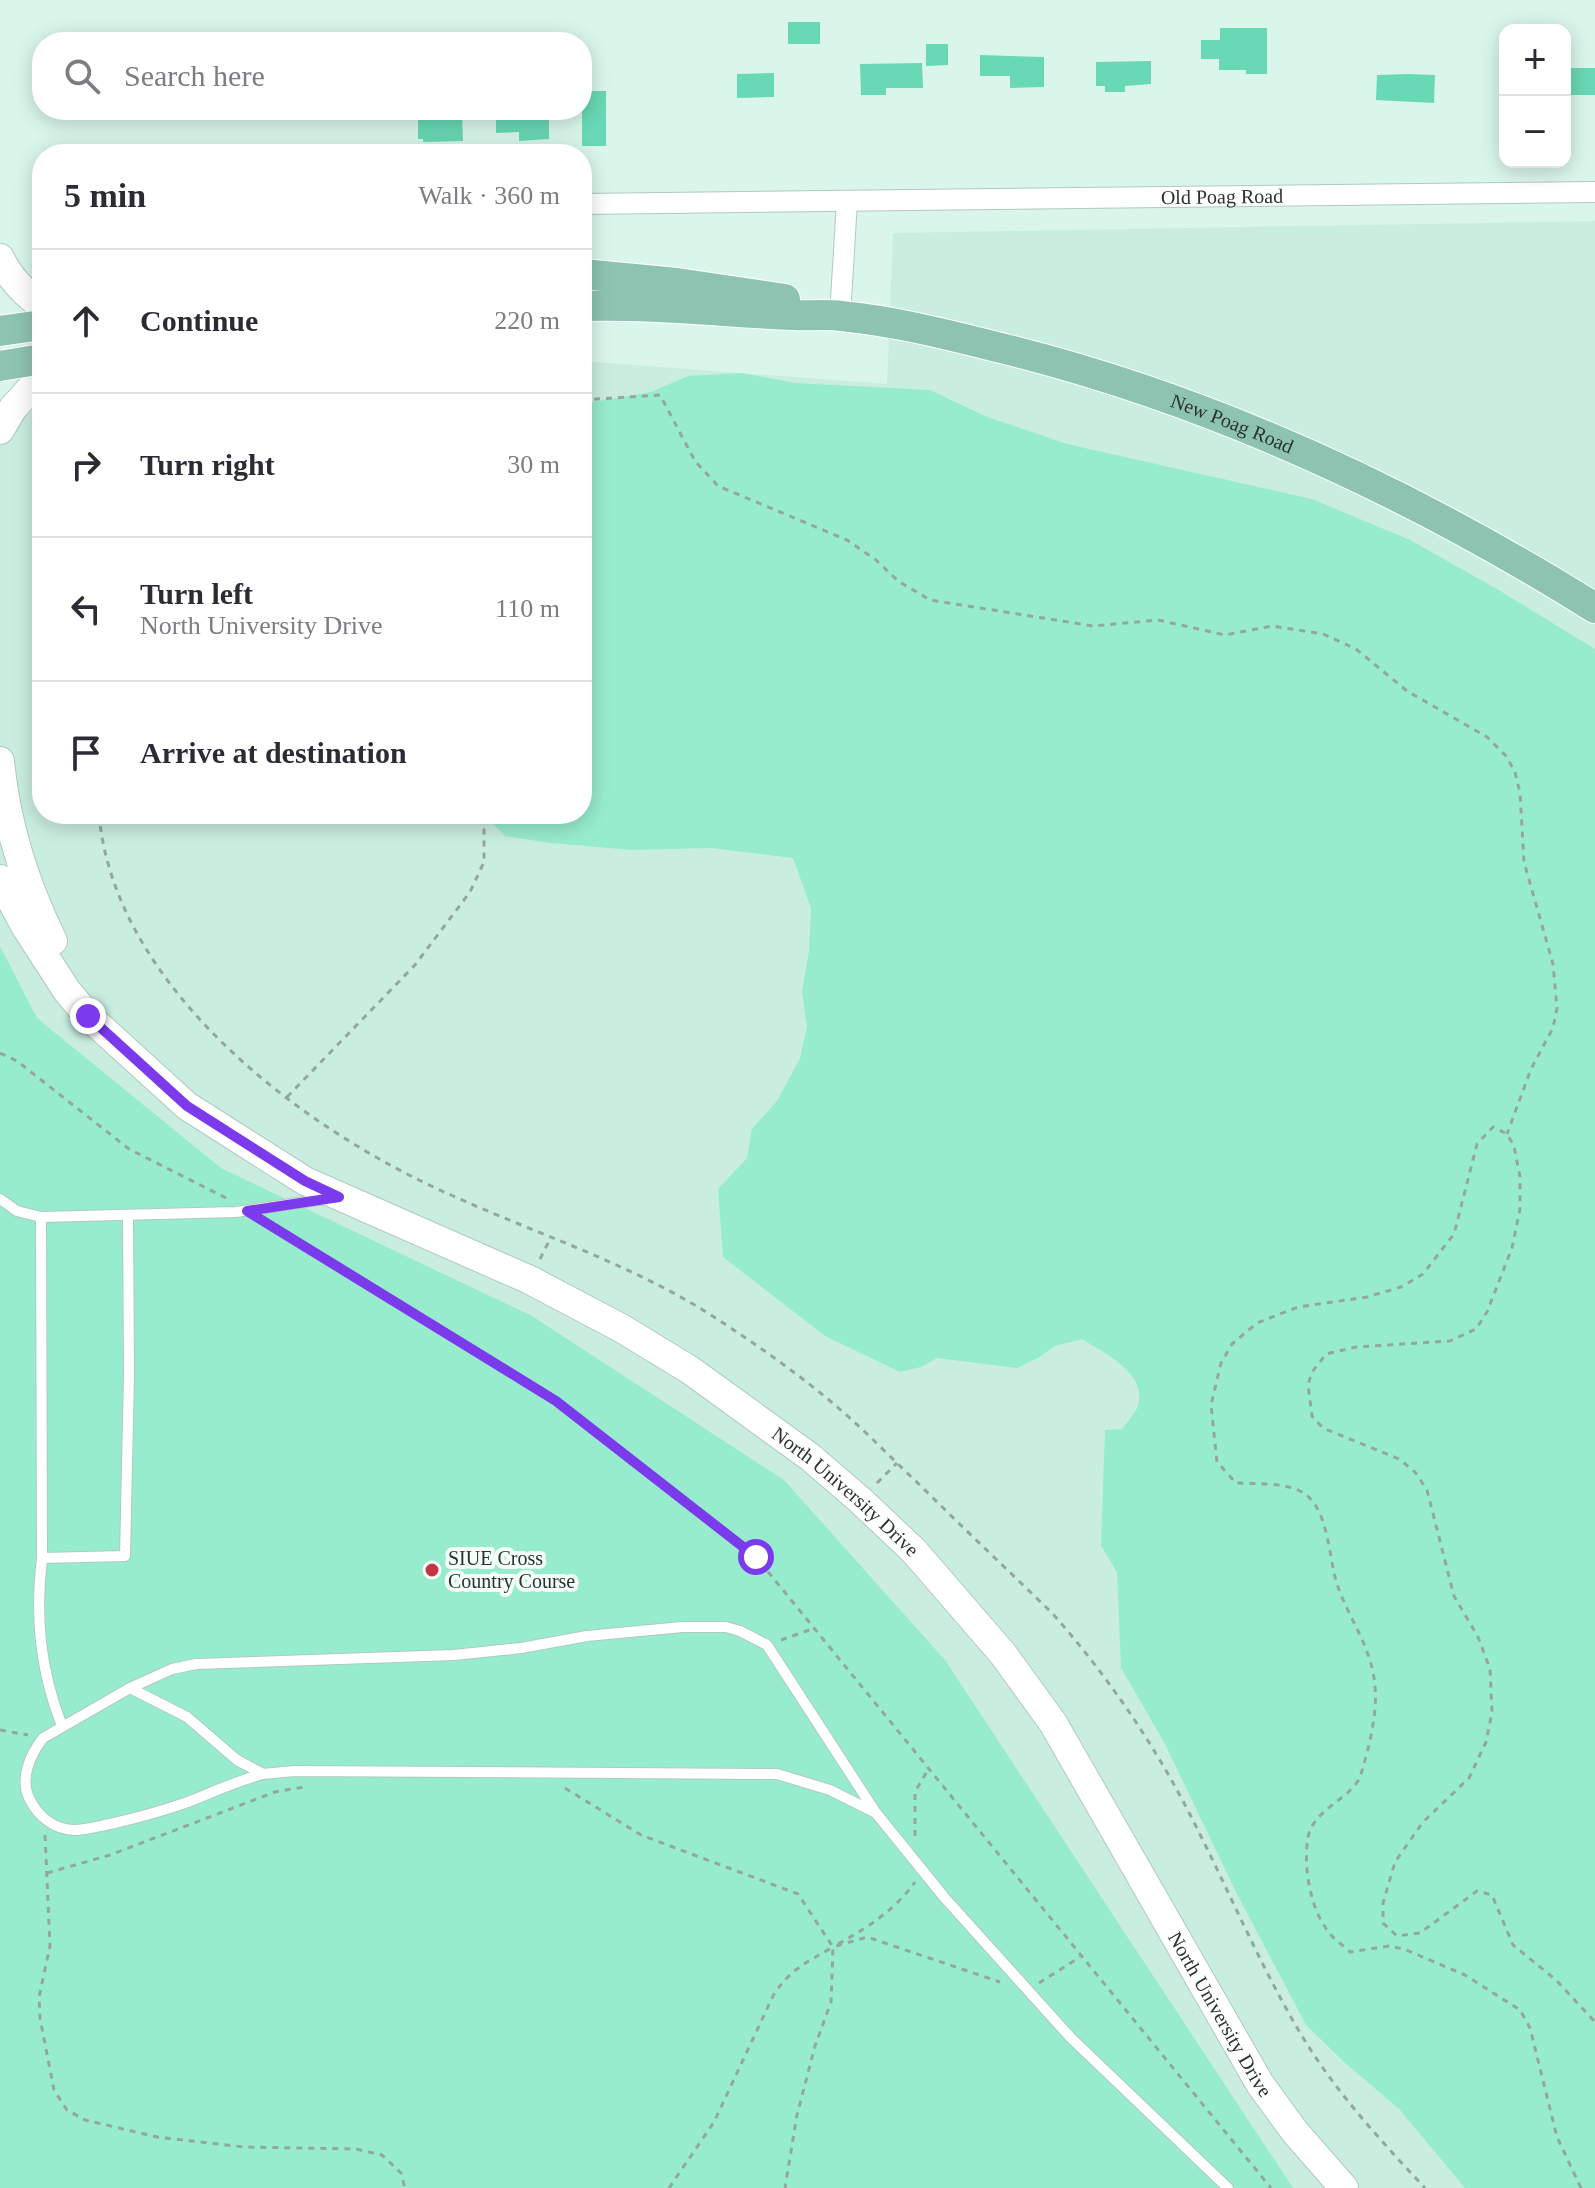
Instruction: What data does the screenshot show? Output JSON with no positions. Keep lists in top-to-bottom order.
{
  "streets": {
    "main road": ["New Poag Road", "North University Drive"],
    "street": ["Old Poag Road"]
  },
  "places": ["SIUE Cross Country Course"],
  "page": {
    "map_buttons": ["+", "−"],
    "search": "Search here",
    "heading": ["5 min", "Walk · 360 m"],
    "list": [
      ["Continue", "220 m"],
      ["Turn right", "30 m"],
      ["Turn left", "North University Drive", "110 m"],
      "Arrive at destination"
    ]
  }
}
